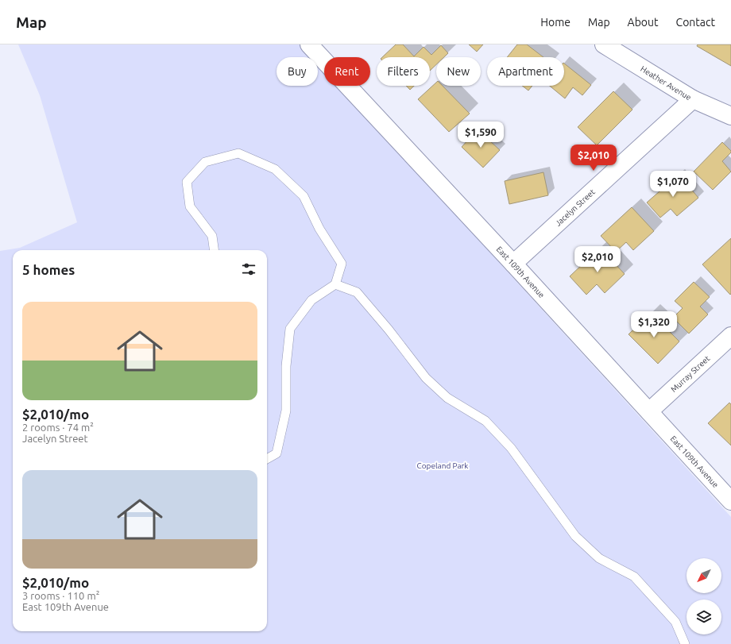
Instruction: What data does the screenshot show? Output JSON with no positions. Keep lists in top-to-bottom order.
{
  "streets": {
    "street": [
      "Heather Avenue",
      "Jacelyn Street",
      "East 109th Avenue",
      "Murray Street"
    ]
  },
  "crossings": [
    ["Heather Avenue", "Jacelyn Street"],
    ["Jacelyn Street", "East 109th Avenue"],
    ["East 109th Avenue", "Murray Street"]
  ],
  "parks": ["Copeland Park"],
  "north": "bottom left",
  "page": {
    "header": "Map",
    "nav": [
      "Home",
      "Map",
      "About",
      "Contact"
    ],
    "chip": [
      "Buy",
      "Rent",
      "Filters",
      "New",
      "Apartment"
    ],
    "price": [
      "$1,590",
      "$2,010",
      "$1,070",
      "$2,010",
      "$1,320"
    ],
    "heading": "5 homes",
    "list": [
      {
        "name": "$2,010/mo",
        "note": "2 rooms · 74 m² · Jacelyn Street"
      },
      {
        "name": "$2,010/mo",
        "note": "3 rooms · 110 m² · East 109th Avenue"
      }
    ]
  }
}
